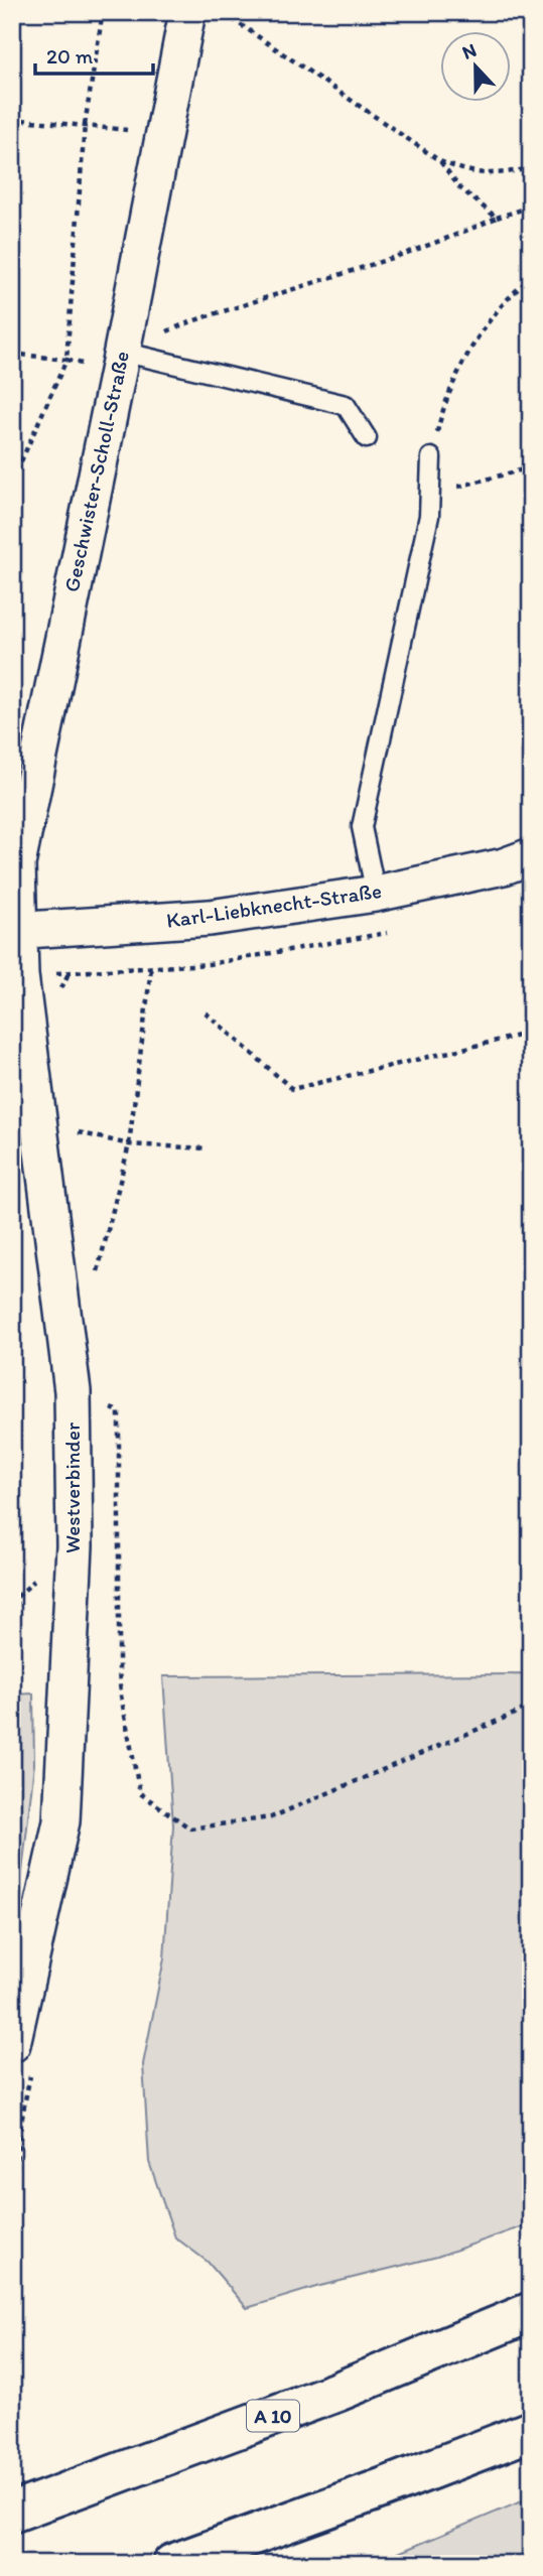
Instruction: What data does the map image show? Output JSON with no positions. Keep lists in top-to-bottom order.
{
  "streets": {
    "highway": ["A 10"],
    "street": ["Geschwister-Scholl-Straße", "Karl-Liebknecht-Straße", "Westverbinder"]
  },
  "crossings": [
    ["Geschwister-Scholl-Straße", "Karl-Liebknecht-Straße"],
    ["Geschwister-Scholl-Straße", "Westverbinder"],
    ["Karl-Liebknecht-Straße", "Westverbinder"]
  ],
  "scale_bar": "20 m",
  "north": "top"
}
